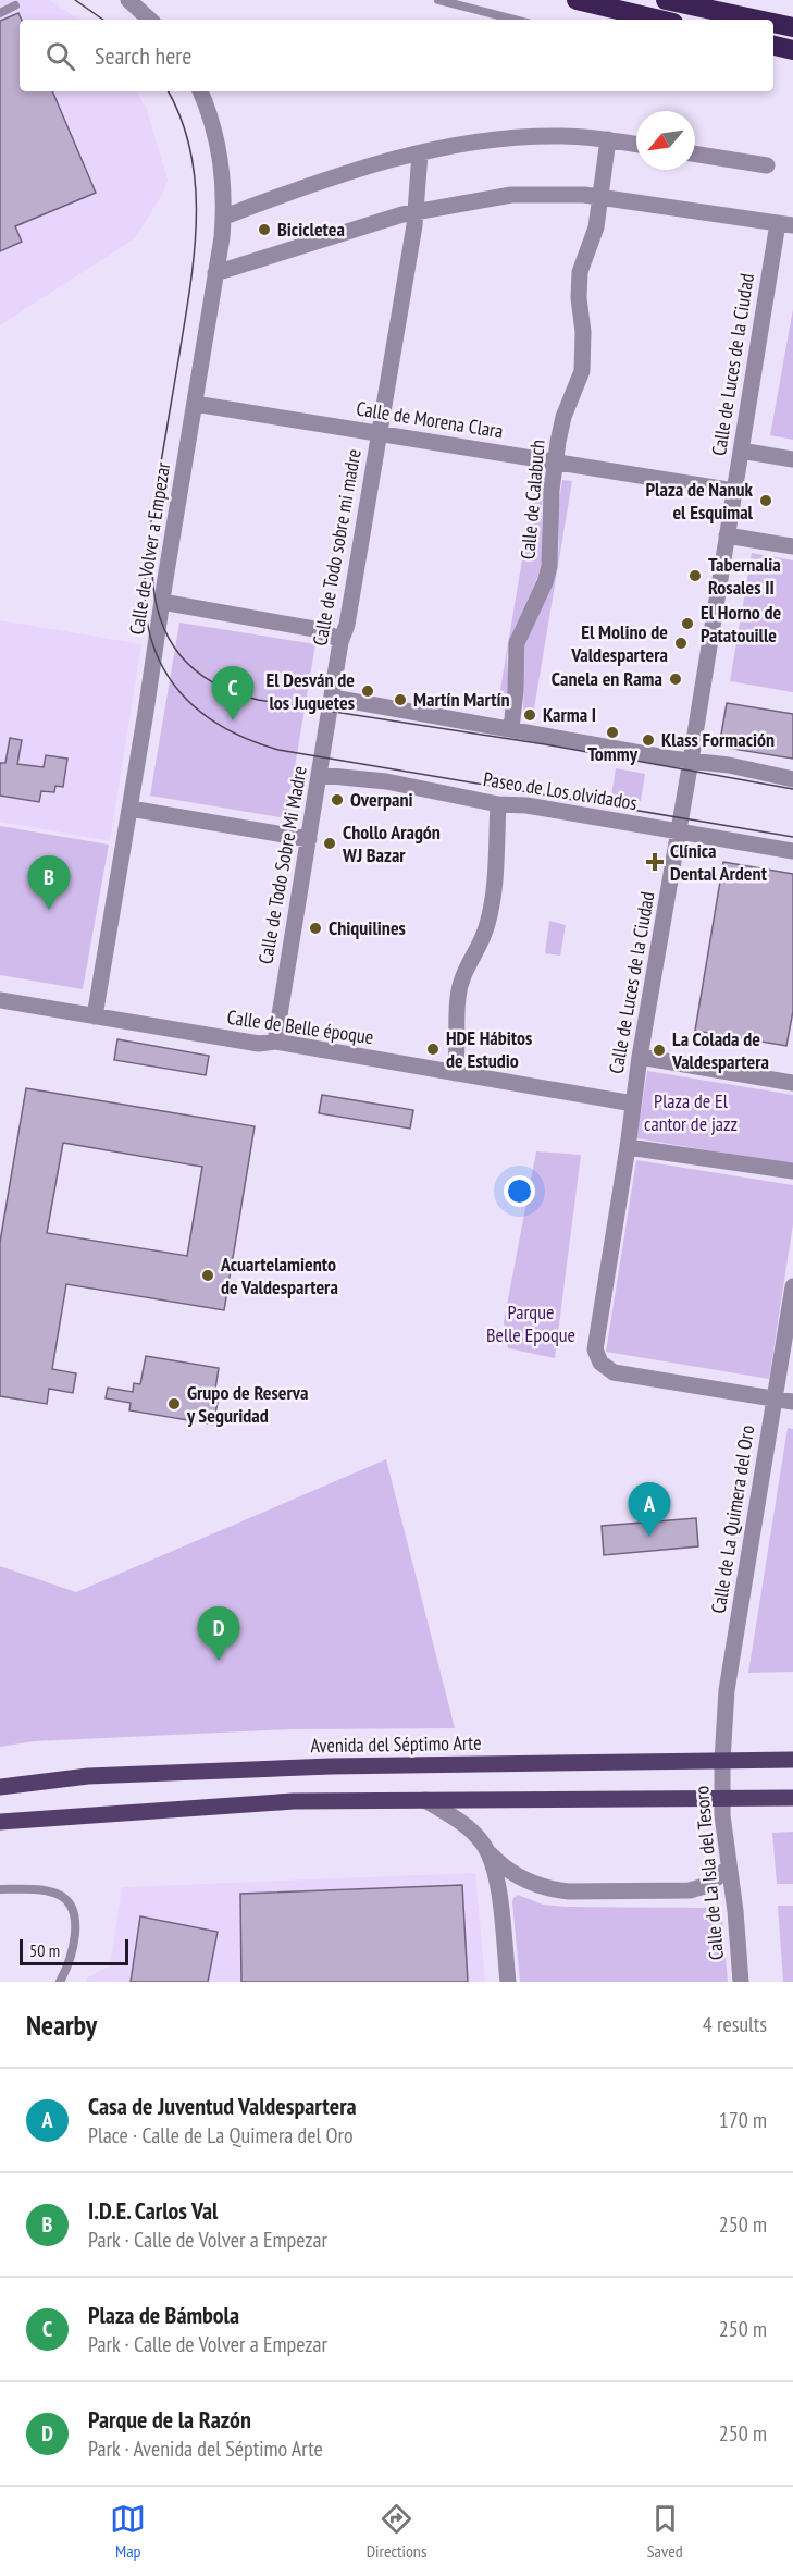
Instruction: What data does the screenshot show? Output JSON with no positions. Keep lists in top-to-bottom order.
{
  "streets": {
    "main road": ["Avenida del Séptimo Arte"],
    "street": [
      "Calle de Luces de la Ciudad",
      "Calle de Morena Clara",
      "Calle de Calabuch",
      "Calle de Todo sobre mi madre",
      "Calle de Volver a Empezar",
      "Paseo de Los olvidados",
      "Calle de Todo Sobre Mi Madre",
      "Calle de Belle époque",
      "Calle de La Quimera del Oro",
      "Calle de La Isla del Tesoro"
    ]
  },
  "crossings": [
    ["Calle de Luces de la Ciudad", "Calle de Morena Clara"],
    ["Calle de Luces de la Ciudad", "Paseo de Los olvidados"],
    ["Calle de Luces de la Ciudad", "Calle de Belle époque"],
    ["Calle de Luces de la Ciudad", "Calle de La Quimera del Oro"],
    ["Calle de Morena Clara", "Calle de Calabuch"],
    ["Calle de Morena Clara", "Calle de Todo sobre mi madre"],
    ["Calle de Morena Clara", "Calle de Volver a Empezar"],
    ["Calle de Todo sobre mi madre", "Calle de Todo Sobre Mi Madre"],
    ["Calle de Volver a Empezar", "Calle de Belle époque"],
    ["Paseo de Los olvidados", "Calle de Todo Sobre Mi Madre"],
    ["Calle de Todo Sobre Mi Madre", "Calle de Belle époque"],
    ["Calle de La Quimera del Oro", "Avenida del Séptimo Arte"],
    ["Calle de La Quimera del Oro", "Calle de La Isla del Tesoro"],
    ["Avenida del Séptimo Arte", "Calle de La Isla del Tesoro"]
  ],
  "parks": ["Plaza de El cantor de jazz", "Parque Belle Epoque"],
  "places": {
    "other": [
      "Bicicletea",
      "Plaza de Nanuk el Esquimal",
      "Tabernalia Rosales II",
      "El Horno de Patatouille",
      "El Molino de Valdespartera",
      "Canela en Rama",
      "El Desván de los Juguetes",
      "Martín Martín",
      "Karma I",
      "Tommy",
      "Klass Formación",
      "Overpani",
      "Chollo Aragón WJ Bazar",
      "Chiquilines",
      "HDE Hábitos de Estudio",
      "La Colada de Valdespartera",
      "Acuartelamiento de Valdespartera",
      "Grupo de Reserva y Seguridad"
    ],
    "health": ["Clínica Dental Ardent"]
  },
  "scale_bar": "50 m",
  "north": "bottom left",
  "page": {
    "search": "Search here",
    "pins": [
      "C",
      "B",
      "A",
      "D"
    ],
    "scale": "50 m",
    "heading": ["Nearby", "4 results"],
    "list": [
      {
        "mark": "A",
        "name": "Casa de Juventud Valdespartera",
        "note": "Place · Calle de La Quimera del Oro",
        "value": "170 m"
      },
      {
        "mark": "B",
        "name": "I.D.E. Carlos Val",
        "note": "Park · Calle de Volver a Empezar",
        "value": "250 m"
      },
      {
        "mark": "C",
        "name": "Plaza de Bámbola",
        "note": "Park · Calle de Volver a Empezar",
        "value": "250 m"
      },
      {
        "mark": "D",
        "name": "Parque de la Razón",
        "note": "Park · Avenida del Séptimo Arte",
        "value": "250 m"
      }
    ],
    "nav": ["Map", "Directions", "Saved"]
  }
}
